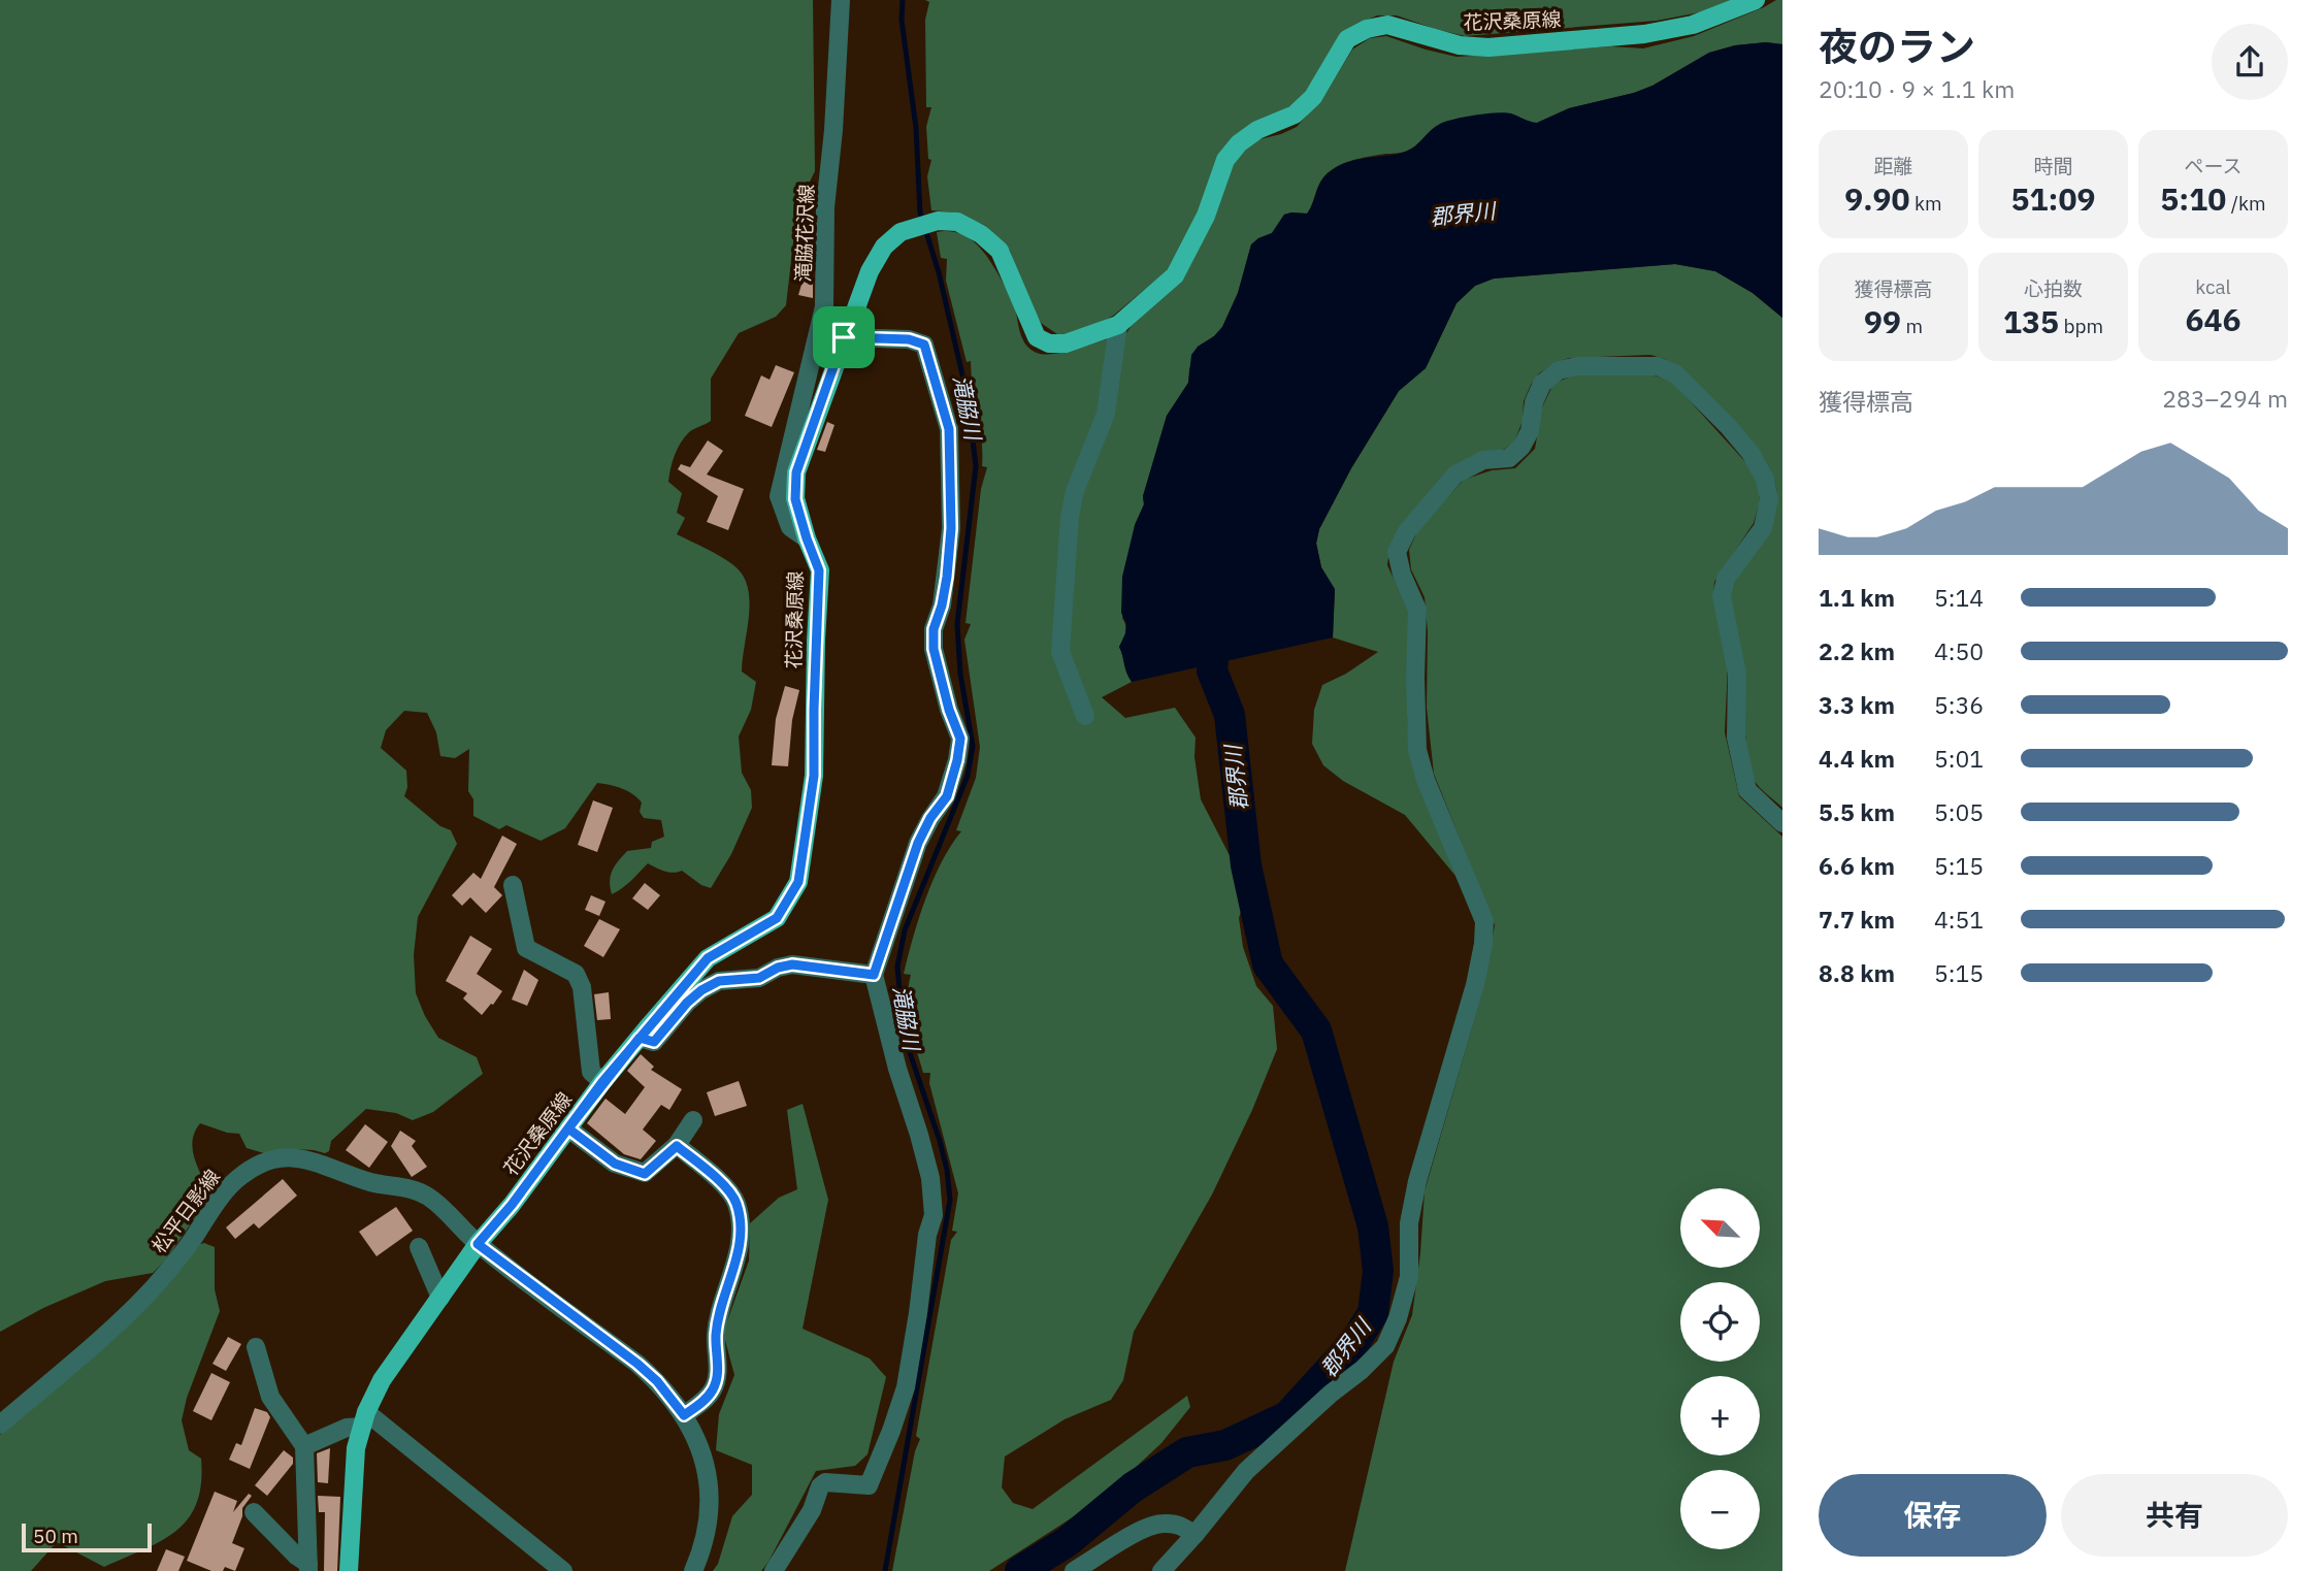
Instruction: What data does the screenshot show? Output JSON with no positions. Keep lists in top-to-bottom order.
{
  "streets": {
    "main road": ["花沢桑原線"],
    "street": ["滝脇花沢線", "松平日影線"]
  },
  "crossings": [
    ["花沢桑原線", "滝脇花沢線"],
    ["花沢桑原線", "松平日影線"]
  ],
  "water": ["郡界川", "滝脇川"],
  "scale_bar": "50 m",
  "north": "top left",
  "page": {
    "heading": ["夜のラン", "20:10 · 9 × 1.1 km"],
    "stats": [
      ["距離", "9.90 km"],
      ["時間", "51:09"],
      ["ペース", "5:10 /km"],
      ["獲得標高", "99 m"],
      ["心拍数", "135 bpm"],
      ["kcal", "646"]
    ],
    "chart": ["獲得標高", "283–294 m"],
    "list": [
      {
        "name": "1.1 km",
        "note": "5:14"
      },
      {
        "name": "2.2 km",
        "note": "4:50"
      },
      {
        "name": "3.3 km",
        "note": "5:36"
      },
      {
        "name": "4.4 km",
        "note": "5:01"
      },
      {
        "name": "5.5 km",
        "note": "5:05"
      },
      {
        "name": "6.6 km",
        "note": "5:15"
      },
      {
        "name": "7.7 km",
        "note": "4:51"
      },
      {
        "name": "8.8 km",
        "note": "5:15"
      }
    ],
    "map_buttons": ["+", "−"],
    "buttons": ["保存", "共有"],
    "scale": "50 m"
  }
}
